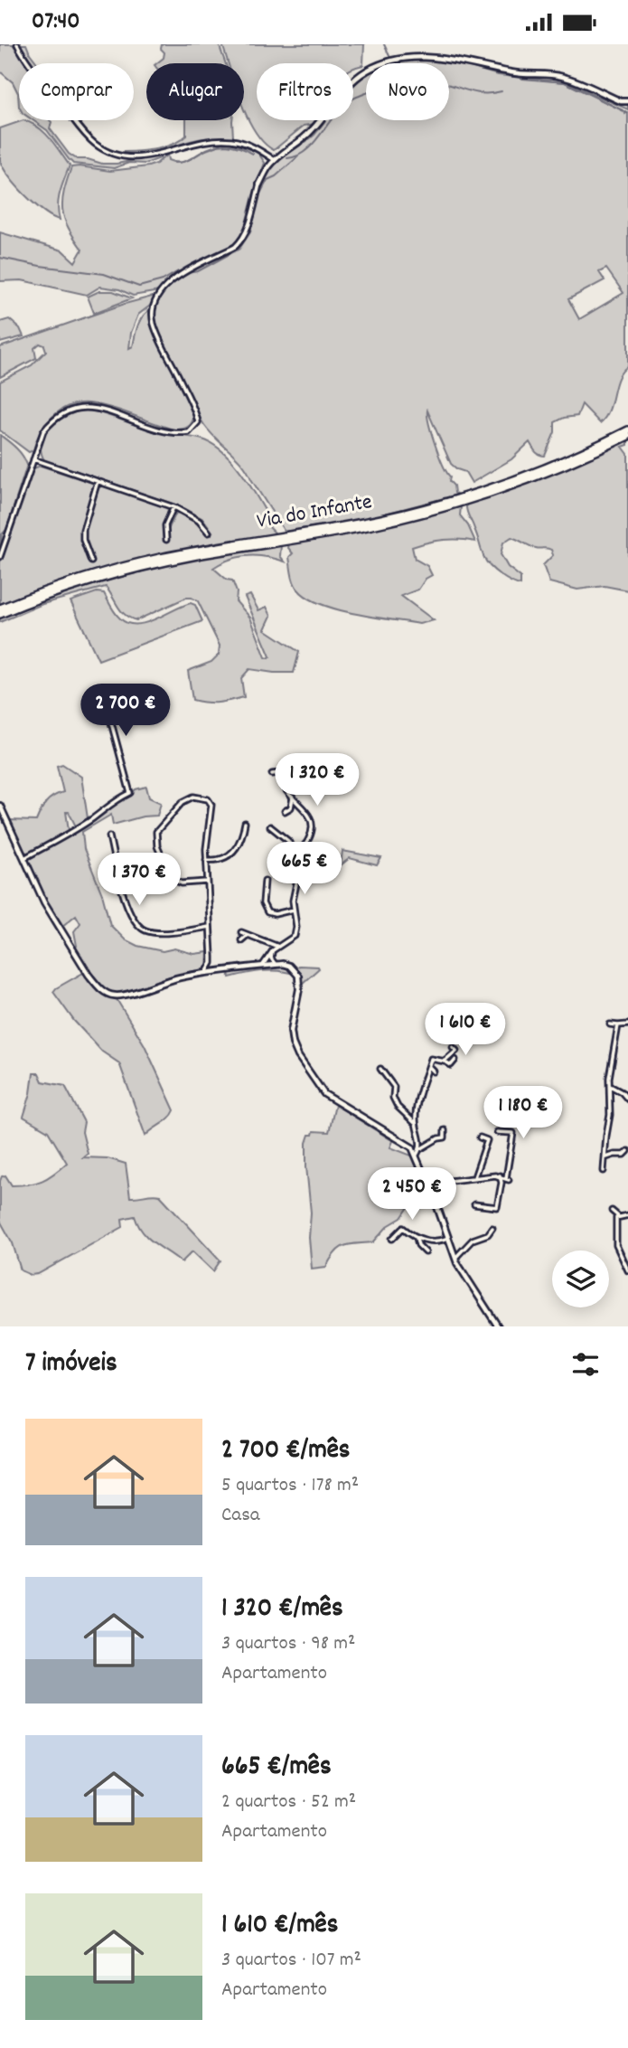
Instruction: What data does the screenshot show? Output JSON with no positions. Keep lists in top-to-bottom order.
{
  "streets": {
    "highway": ["Via do Infante"]
  },
  "page": {
    "status": "07:40",
    "chip": [
      "Comprar",
      "Alugar",
      "Filtros",
      "Novo"
    ],
    "price": [
      "2 700 €",
      "1 320 €",
      "665 €",
      "1 370 €",
      "1 610 €",
      "1 180 €",
      "2 450 €"
    ],
    "heading": "7 imóveis",
    "list": [
      {
        "name": "2 700 €/mês",
        "note": "5 quartos · 178 m² · Casa"
      },
      {
        "name": "1 320 €/mês",
        "note": "3 quartos · 98 m² · Apartamento"
      },
      {
        "name": "665 €/mês",
        "note": "2 quartos · 52 m² · Apartamento"
      },
      {
        "name": "1 610 €/mês",
        "note": "3 quartos · 107 m² · Apartamento"
      }
    ]
  }
}
